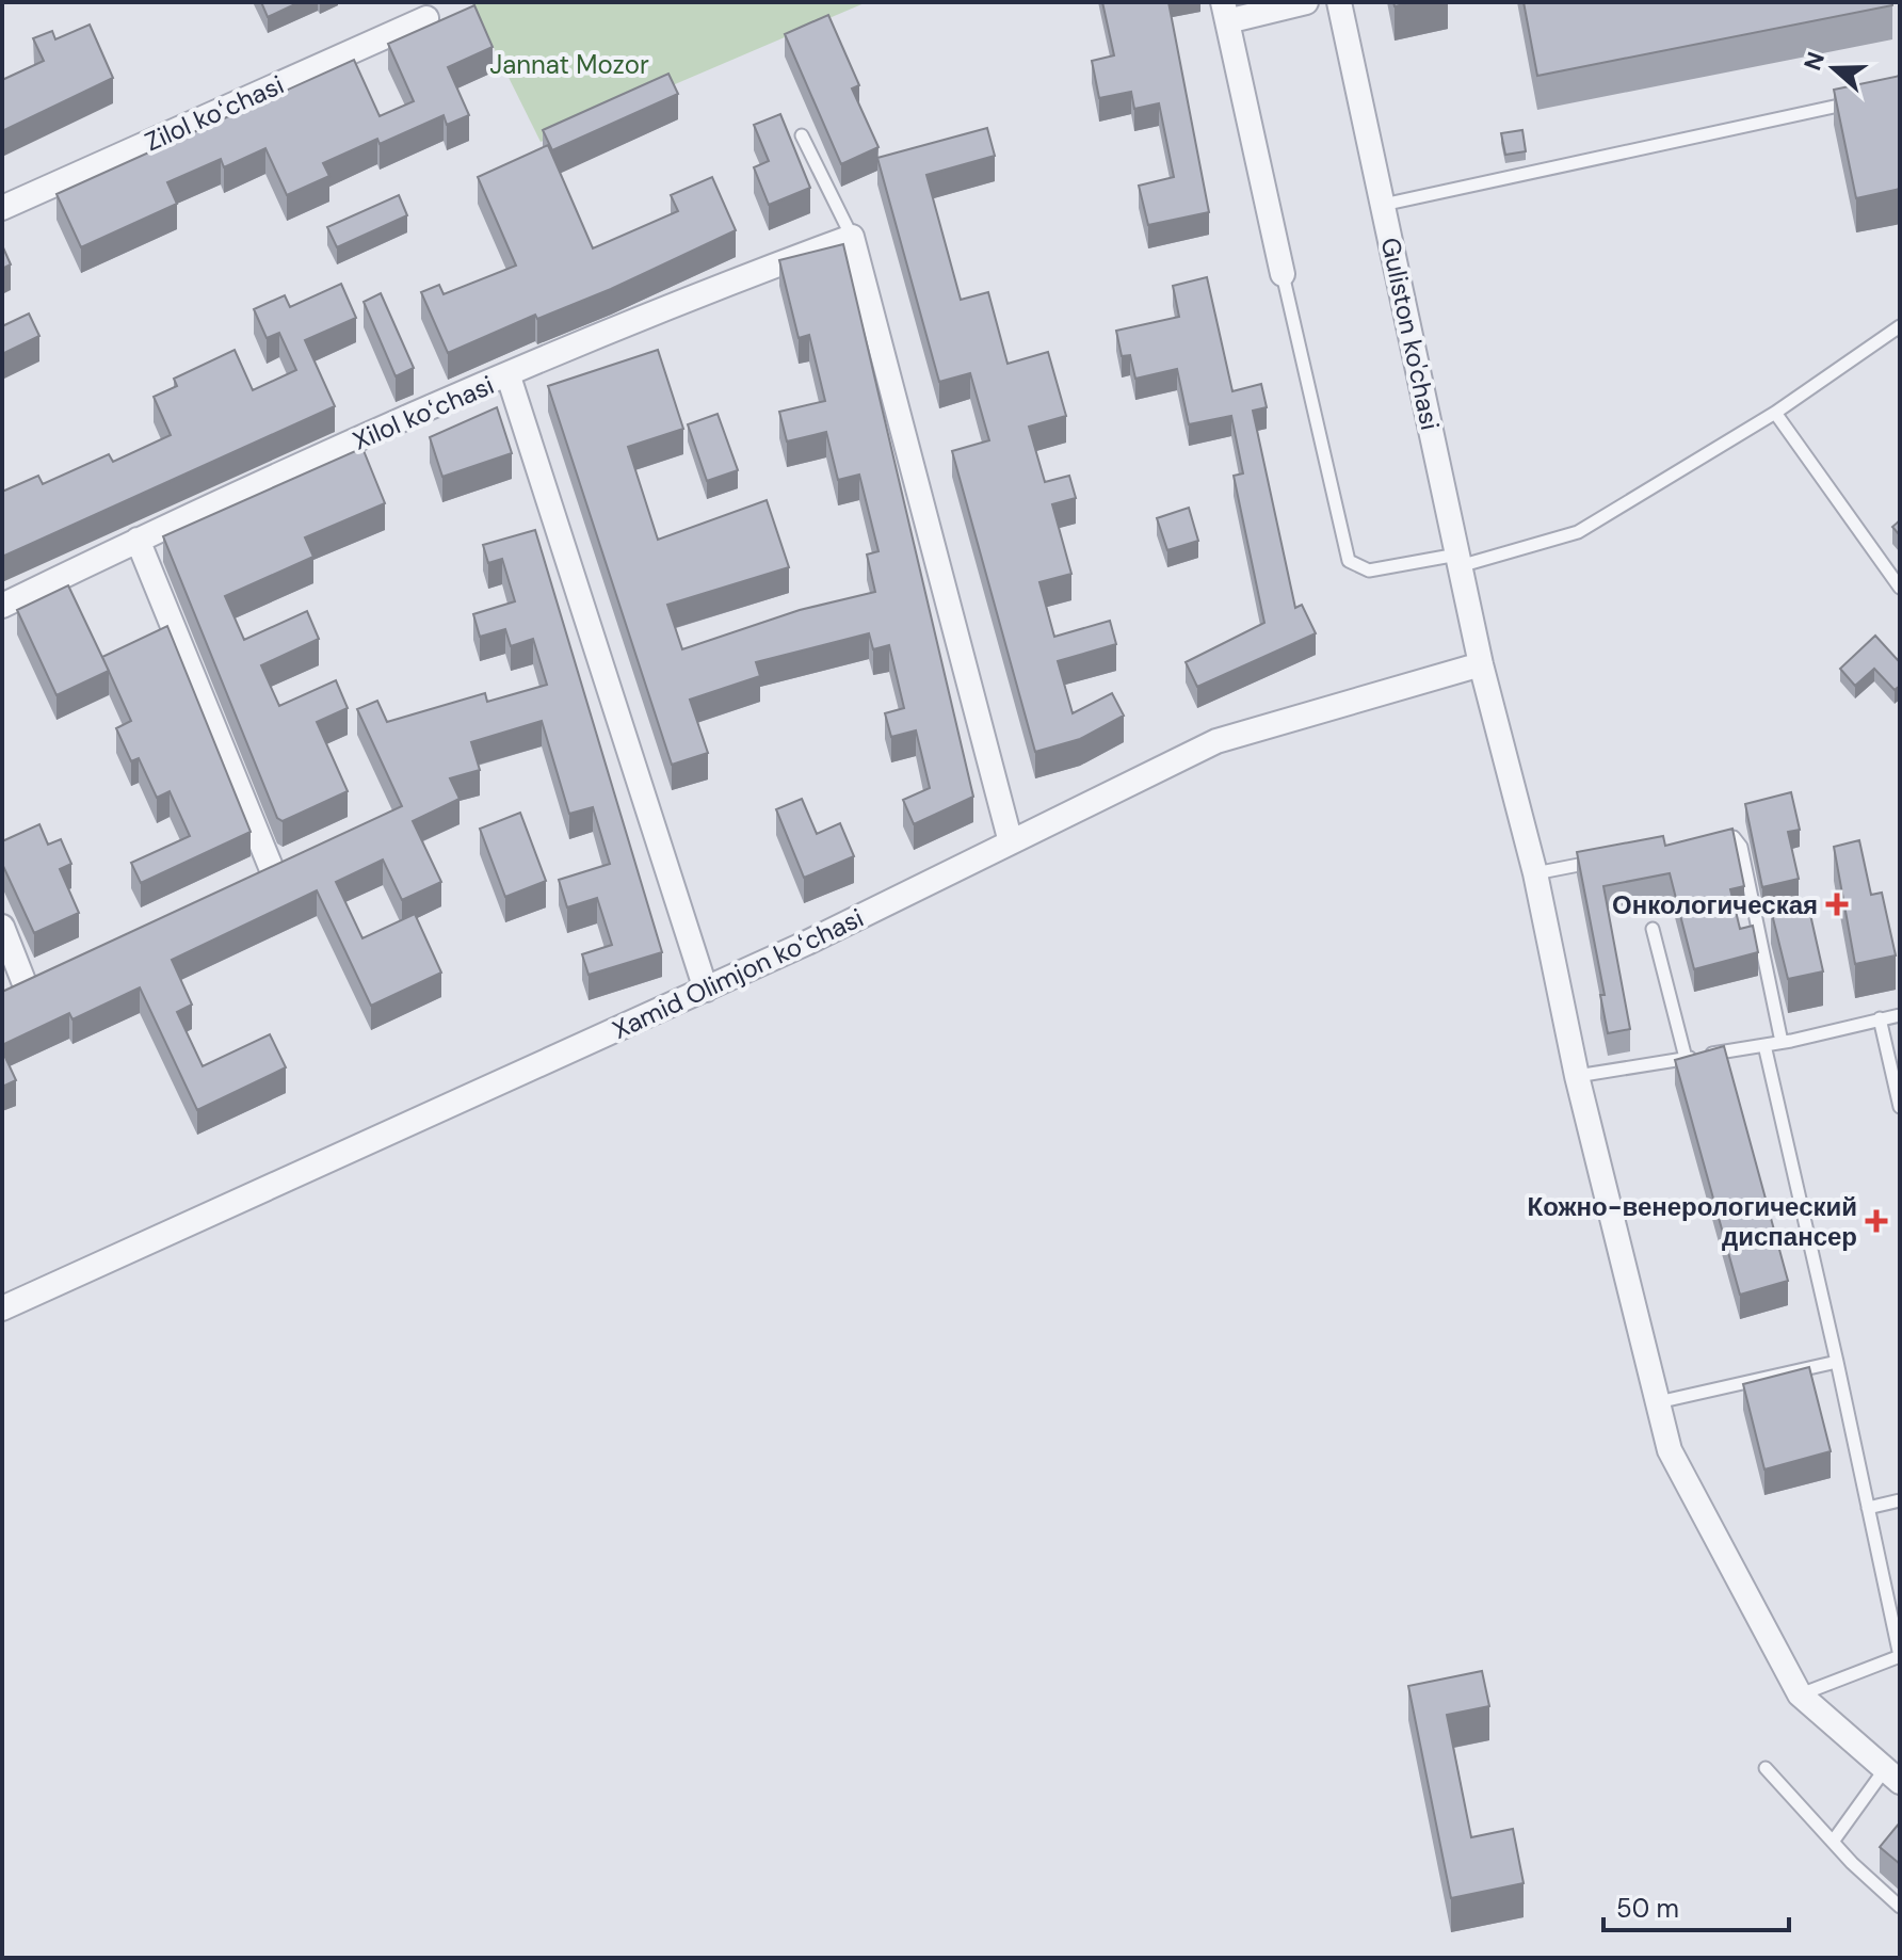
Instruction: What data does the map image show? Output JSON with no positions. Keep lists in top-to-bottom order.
{
  "streets": {
    "street": [
      "Zilol koʻchasi",
      "Guliston ko'chasi",
      "Xilol koʻchasi",
      "Xamid Olimjon koʻchasi"
    ]
  },
  "crossings": [
    ["Guliston ko'chasi", "Xamid Olimjon koʻchasi"]
  ],
  "parks": ["Jannat Mozor"],
  "places": {
    "health": ["Онкологическая", "Кожно-венерологический диспансер"]
  },
  "scale_bar": "50 m",
  "north": "left"
}
